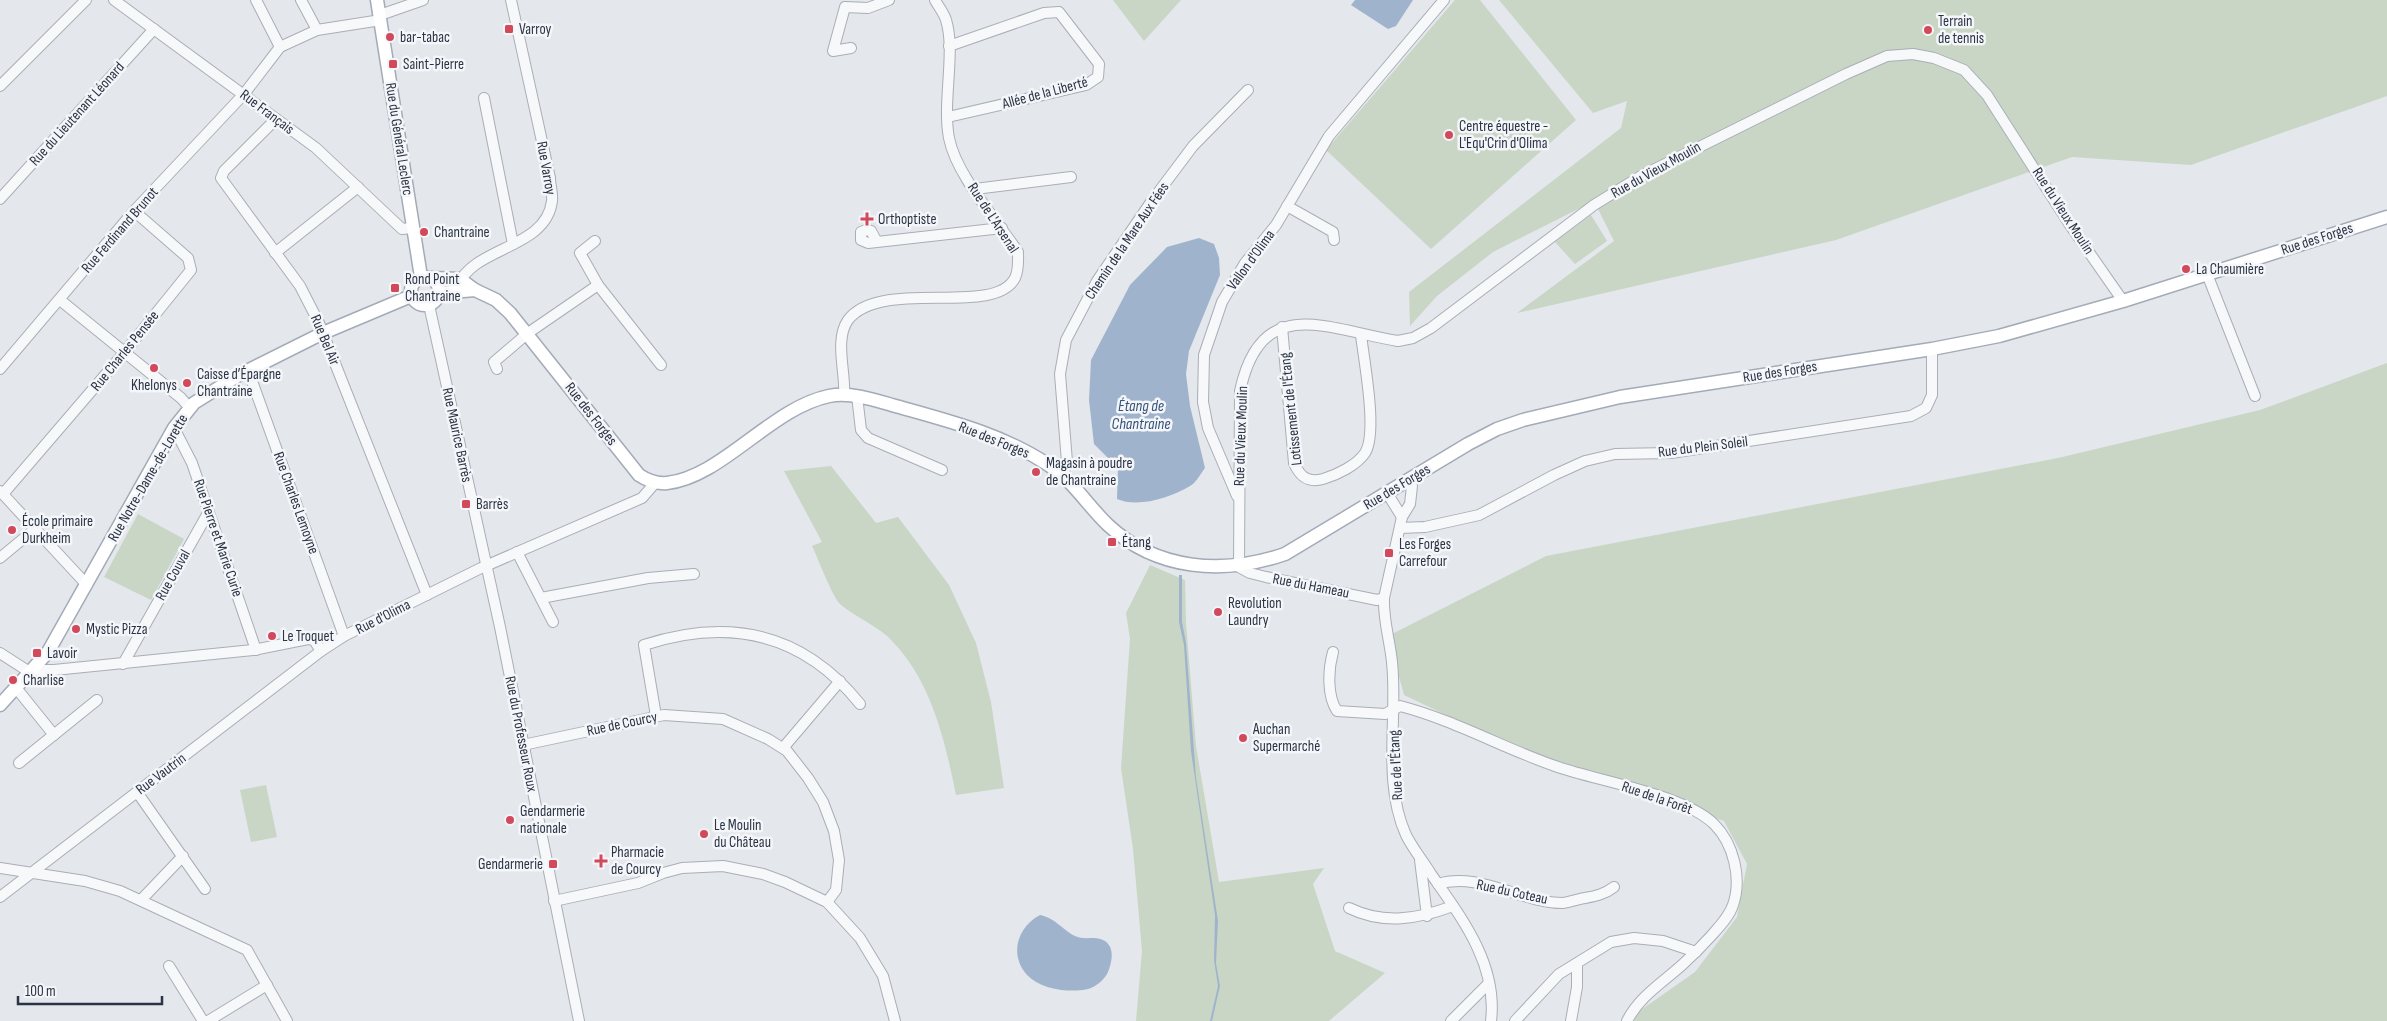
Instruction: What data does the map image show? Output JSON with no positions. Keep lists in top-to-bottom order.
{
  "streets": {
    "main road": ["Rue du Général Leclerc", "Rue des Forges", "Rue Notre-Dame-de-Lorette"],
    "street": [
      "Allée de la Liberté",
      "Rue Français",
      "Rue du Lieutenant Léonard",
      "Rue Varroy",
      "Rue du Vieux Moulin",
      "Rue de L'Arsenal",
      "Rue Ferdinand Brunot",
      "Chemin de la Mare Aux Fées",
      "Vallon d'Olima",
      "Rue Bel Air",
      "Rue Charles Pensée",
      "Lotissement de l'Étang",
      "Rue Maurice Barrès",
      "Rue du Plein Soleil",
      "Rue Charles Lemoyne",
      "Rue Pierre et Marie Curie",
      "Rue Couval",
      "Rue du Hameau",
      "Rue d'Olima",
      "Rue de Courcy",
      "Rue du Professeur Roux",
      "Rue de l'Étang",
      "Rue Vautrin",
      "Rue de la Forêt",
      "Rue du Coteau"
    ]
  },
  "crossings": [
    ["Allée de la Liberté", "Rue de L'Arsenal"],
    ["Rue Français", "Rue du Lieutenant Léonard"],
    ["Rue Français", "Rue du Général Leclerc"],
    ["Rue Français", "Rue Ferdinand Brunot"],
    ["Rue Français", "Rue Bel Air"],
    ["Rue du Général Leclerc", "Rue Maurice Barrès"],
    ["Rue du Général Leclerc", "Rue Notre-Dame-de-Lorette"],
    ["Rue Varroy", "Rue des Forges"],
    ["Rue du Vieux Moulin", "Rue des Forges"],
    ["Rue du Vieux Moulin", "Vallon d'Olima"],
    ["Rue du Vieux Moulin", "Lotissement de l'Étang"],
    ["Rue de L'Arsenal", "Rue des Forges"],
    ["Rue Ferdinand Brunot", "Rue Charles Pensée"],
    ["Rue des Forges", "Chemin de la Mare Aux Fées"],
    ["Rue des Forges", "Vallon d'Olima"],
    ["Rue des Forges", "Rue du Plein Soleil"],
    ["Rue des Forges", "Rue du Hameau"],
    ["Rue des Forges", "Rue d'Olima"],
    ["Rue des Forges", "Rue de l'Étang"],
    ["Vallon d'Olima", "Rue du Hameau"],
    ["Rue Bel Air", "Rue Notre-Dame-de-Lorette"],
    ["Rue Bel Air", "Rue d'Olima"],
    ["Rue Maurice Barrès", "Rue Notre-Dame-de-Lorette"],
    ["Rue Maurice Barrès", "Rue d'Olima"],
    ["Rue Maurice Barrès", "Rue du Professeur Roux"],
    ["Rue du Plein Soleil", "Rue de l'Étang"],
    ["Rue Notre-Dame-de-Lorette", "Rue Charles Lemoyne"],
    ["Rue Notre-Dame-de-Lorette", "Rue Pierre et Marie Curie"],
    ["Rue Charles Lemoyne", "Rue d'Olima"],
    ["Rue Pierre et Marie Curie", "Rue Couval"],
    ["Rue du Hameau", "Rue de l'Étang"],
    ["Rue d'Olima", "Rue du Professeur Roux"],
    ["Rue d'Olima", "Rue Vautrin"],
    ["Rue de Courcy", "Rue du Professeur Roux"],
    ["Rue de l'Étang", "Rue de la Forêt"],
    ["Rue de l'Étang", "Rue du Coteau"]
  ],
  "water": ["Étang de Chantraine"],
  "places": {
    "transit": [
      "Varroy",
      "Saint-Pierre",
      "Rond Point Chantraine",
      "Barrès",
      "Étang",
      "Les Forges Carrefour",
      "Lavoir",
      "Gendarmerie"
    ],
    "other": [
      "Terrain de tennis",
      "bar-tabac",
      "Centre équestre - L'Equ'Crin d'Olima",
      "Chantraine",
      "La Chaumière",
      "Khelonys",
      "Caisse d’Épargne Chantraine",
      "Magasin à poudre de Chantraine",
      "École primaire Durkheim",
      "Revolution Laundry",
      "Mystic Pizza",
      "Le Troquet",
      "Charlise",
      "Auchan Supermarché",
      "Gendarmerie nationale",
      "Le Moulin du Château"
    ],
    "health": ["Orthoptiste", "Pharmacie de Courcy"]
  },
  "scale_bar": "100 m"
}
